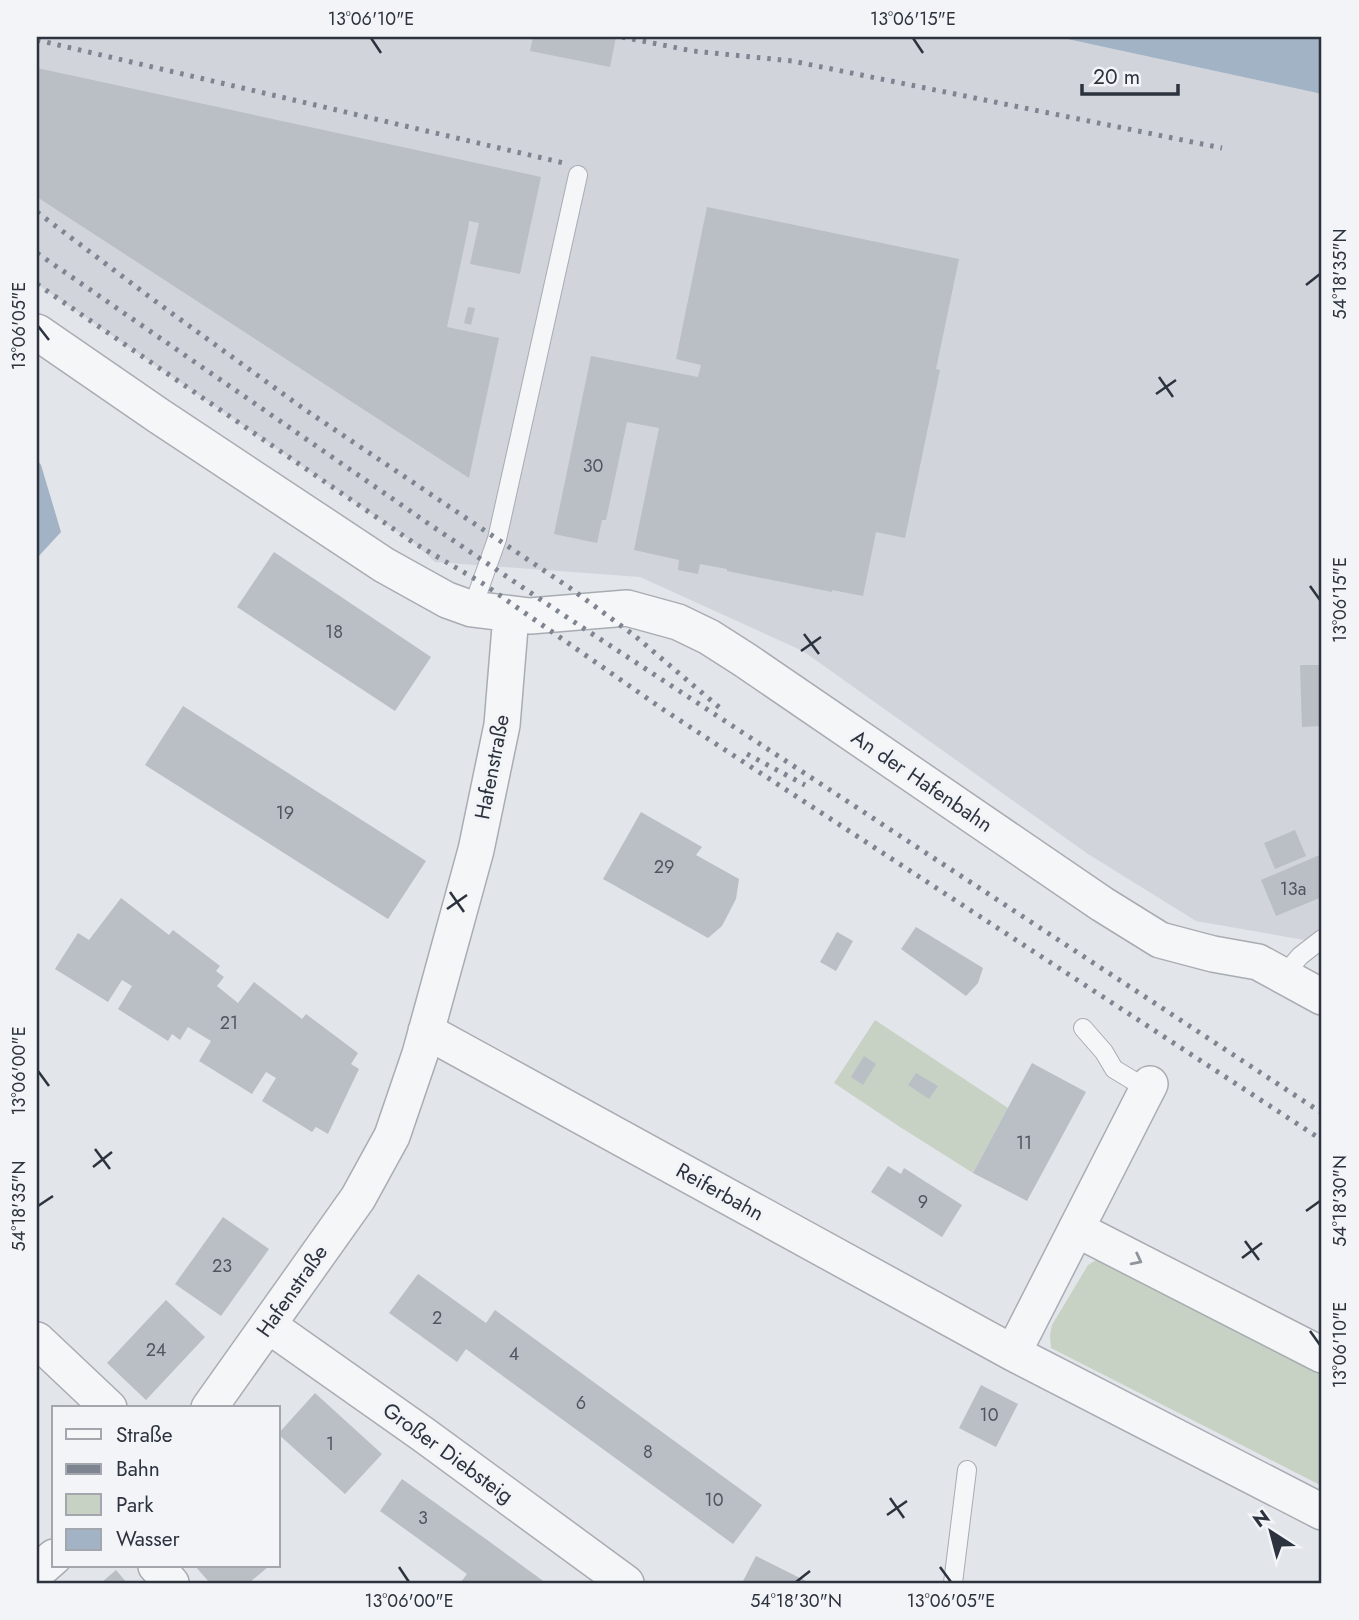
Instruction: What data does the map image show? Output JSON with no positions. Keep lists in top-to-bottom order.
{
  "streets": {
    "street": [
      "Hafenstraße",
      "An der Hafenbahn",
      "Reiferbahn",
      "Großer Diebsteig"
    ]
  },
  "crossings": [
    ["Hafenstraße", "An der Hafenbahn"],
    ["Hafenstraße", "Reiferbahn"],
    ["Hafenstraße", "Großer Diebsteig"]
  ],
  "house_numbers": [
    "30",
    "18",
    "19",
    "29",
    "13a",
    "21",
    "11",
    "9",
    "23",
    "2",
    "24",
    "4",
    "6",
    "10",
    "1",
    "8",
    "10",
    "3"
  ],
  "legend": [
    "Straße",
    "Bahn",
    "Park",
    "Wasser"
  ],
  "scale_bar": "20 m",
  "north": "top left",
  "coordinates": [
    "13°06'10\"E",
    "13°06'15\"E",
    "54°18'35\"N",
    "13°06'05\"E",
    "13°06'00\"E",
    "54°18'30\"N"
  ]
}
